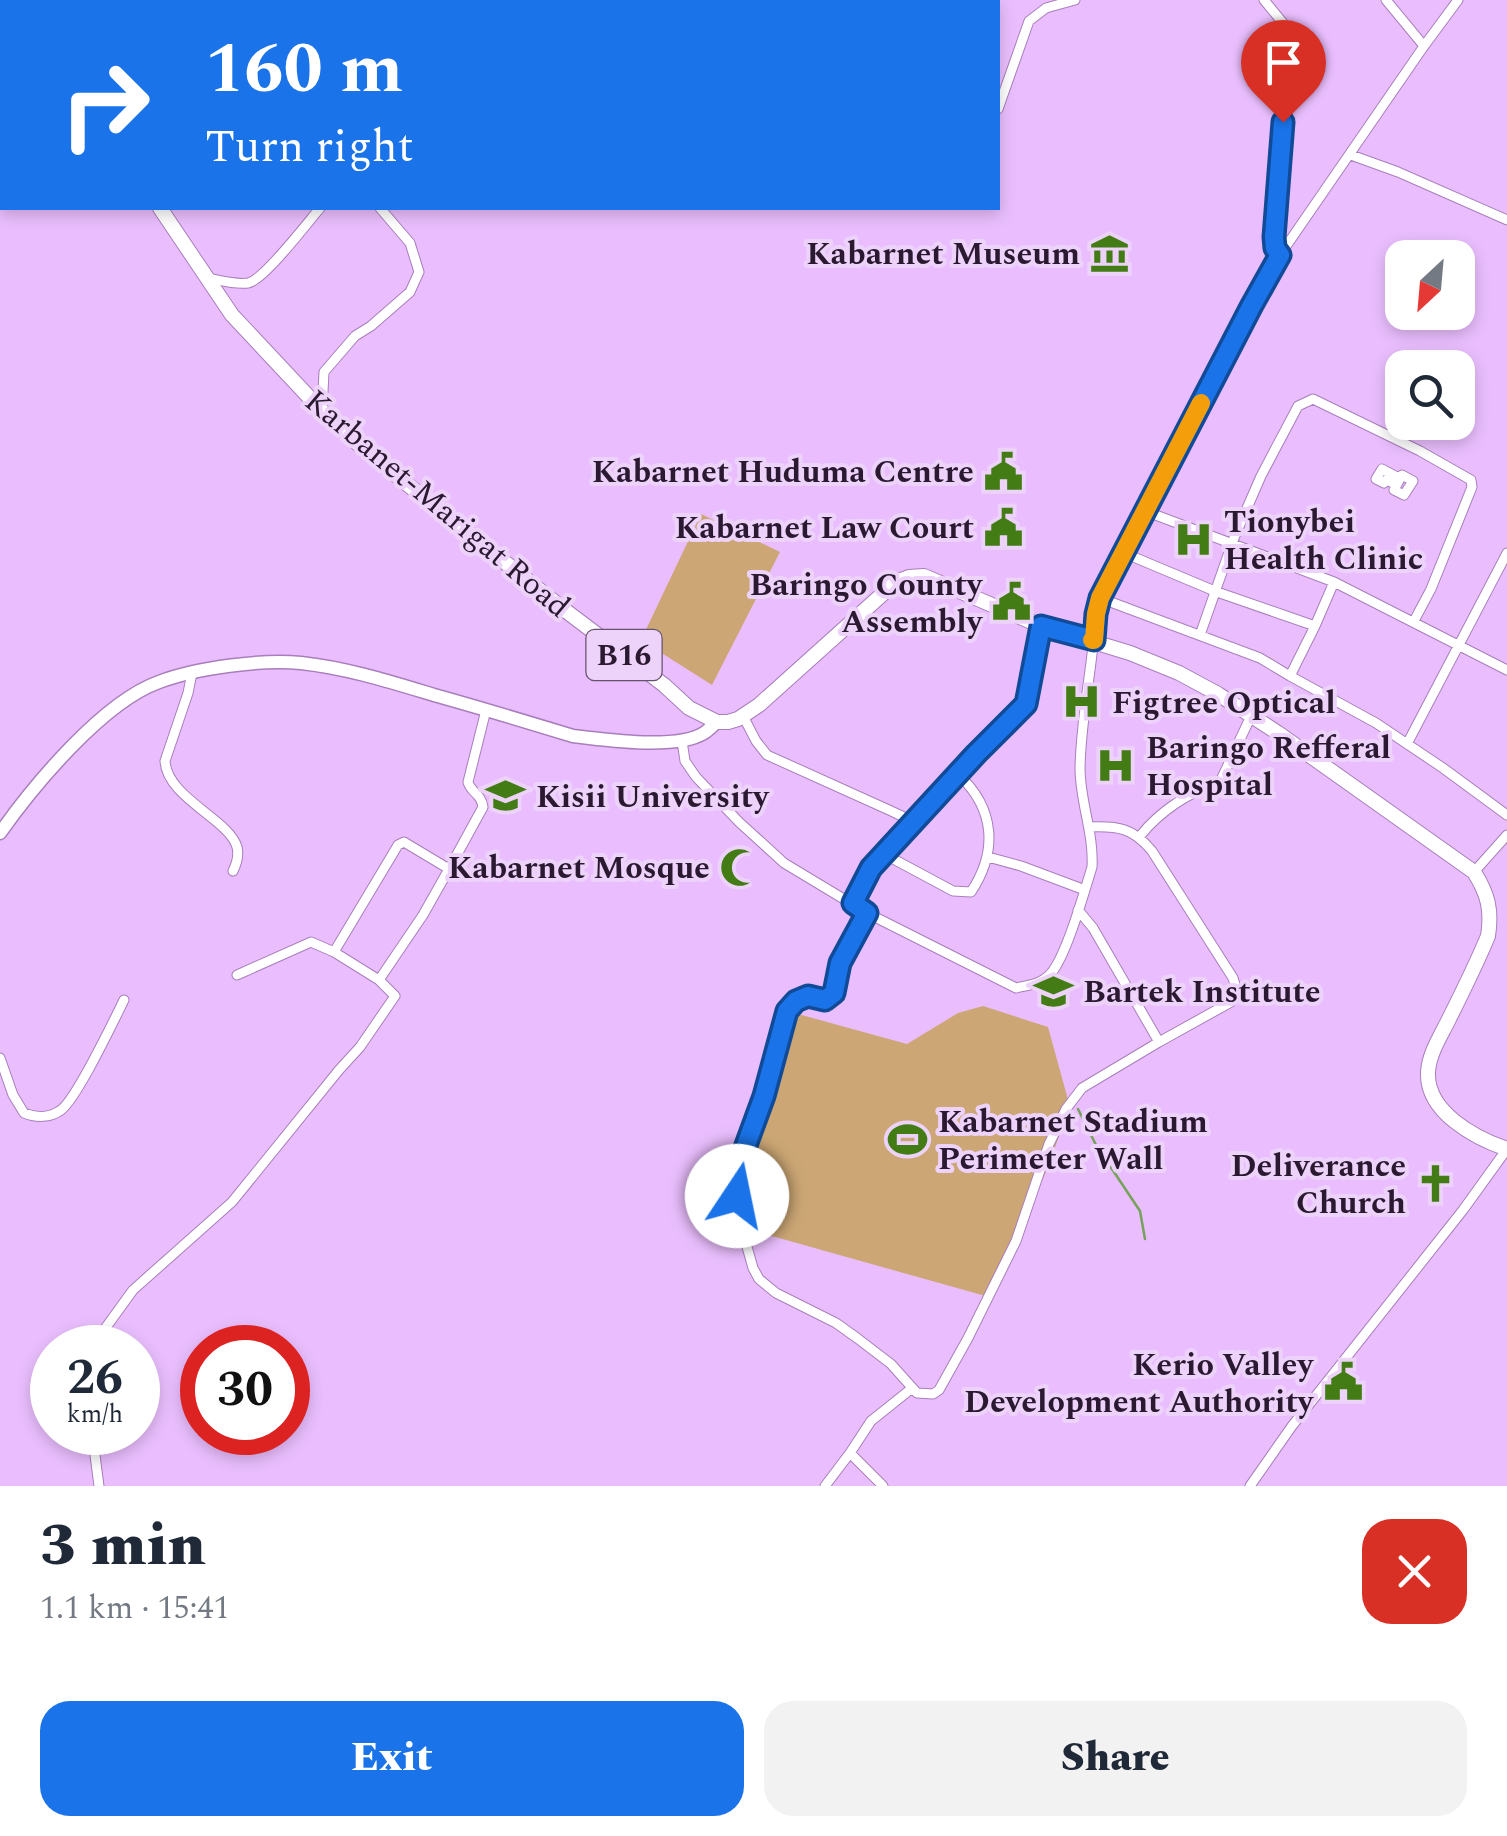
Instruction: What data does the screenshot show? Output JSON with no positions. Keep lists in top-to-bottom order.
{
  "streets": {
    "main road": ["Karbanet-Marigat Road", "B16"]
  },
  "places": {
    "museum": ["Kabarnet Museum"],
    "public building": [
      "Kabarnet Huduma Centre",
      "Kabarnet Law Court",
      "Baringo County Assembly",
      "Kerio Valley Development Authority"
    ],
    "hospital": ["Tionybei Health Clinic", "Figtree Optical", "Baringo Refferal Hospital"],
    "school or university": ["Kisii University", "Bartek Institute"],
    "mosque": ["Kabarnet Mosque"],
    "sports": ["Kabarnet Stadium Perimeter Wall"],
    "church": ["Deliverance Church"]
  },
  "north": "bottom left",
  "page": {
    "turn": ["160 m", "Turn right"],
    "speed": "26 km/h",
    "limit": "30",
    "heading": ["3 min", "1.1 km · 15:41"],
    "buttons": ["Exit", "Share"]
  }
}
